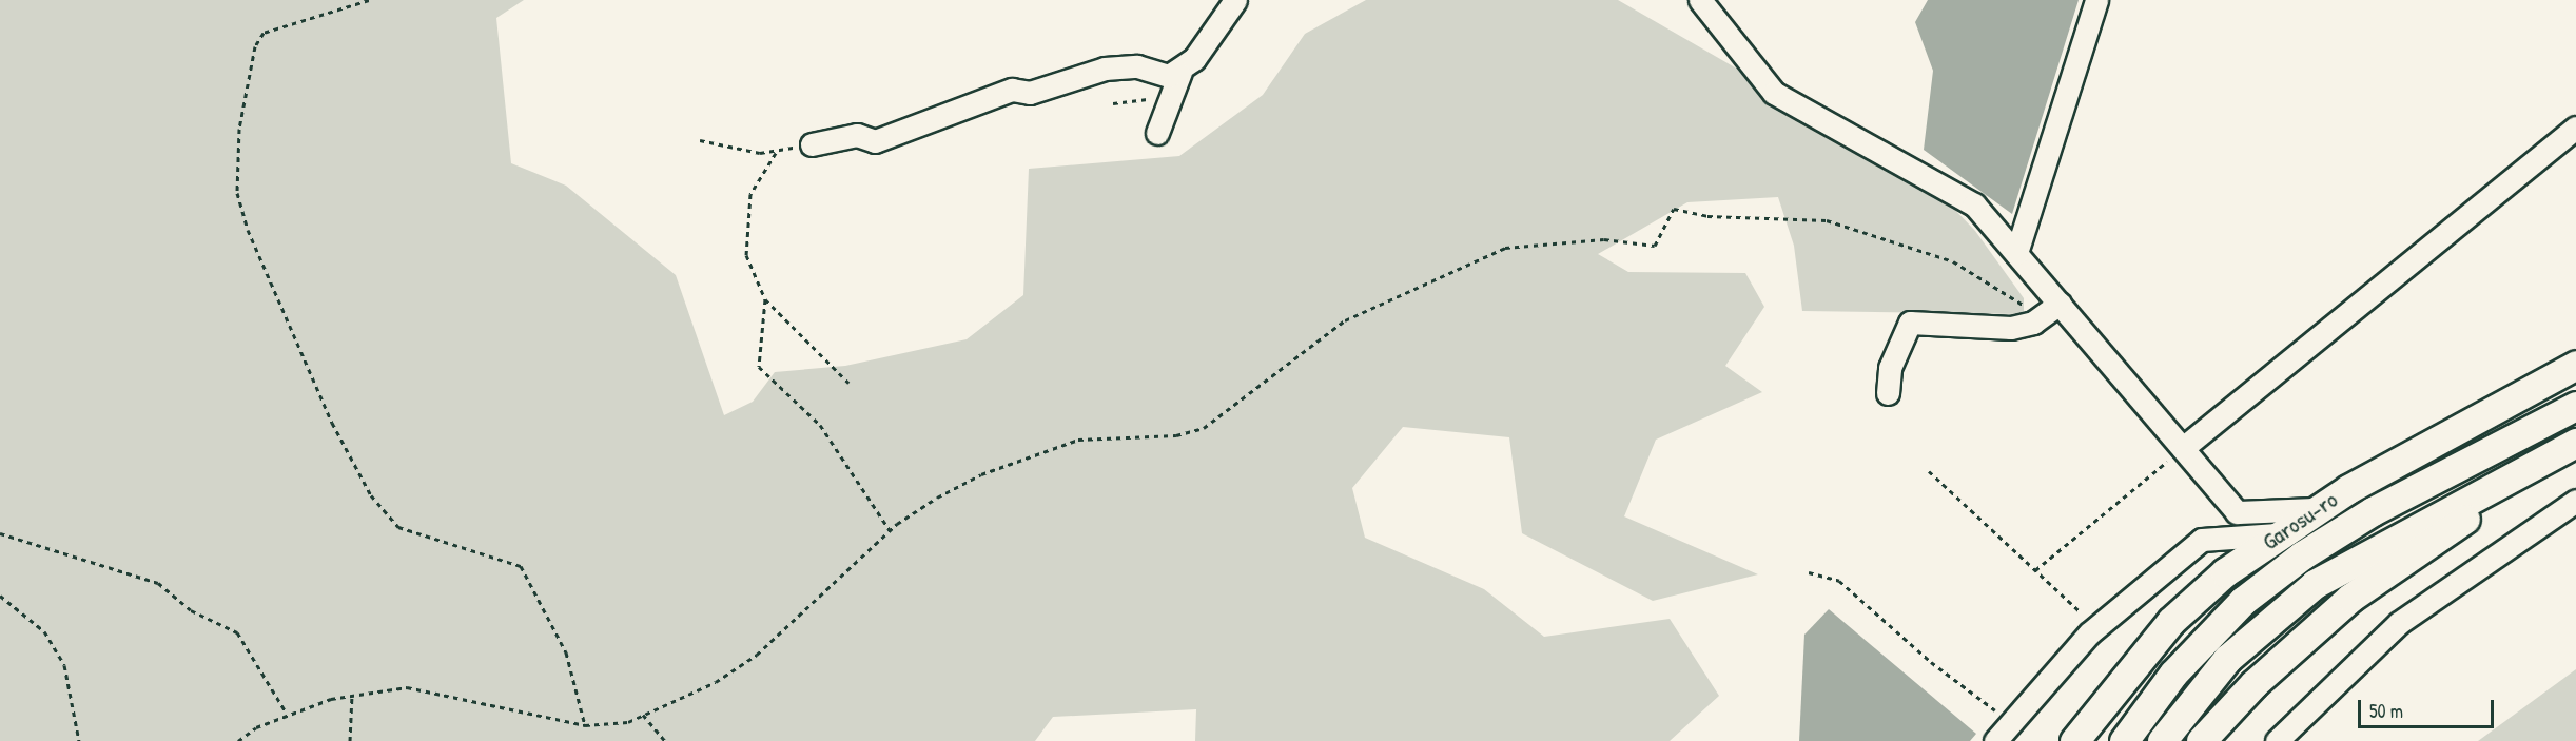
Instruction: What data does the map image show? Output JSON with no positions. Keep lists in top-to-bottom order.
{
  "streets": {
    "main road": ["Garosu-ro"]
  },
  "scale_bar": "50 m"
}
